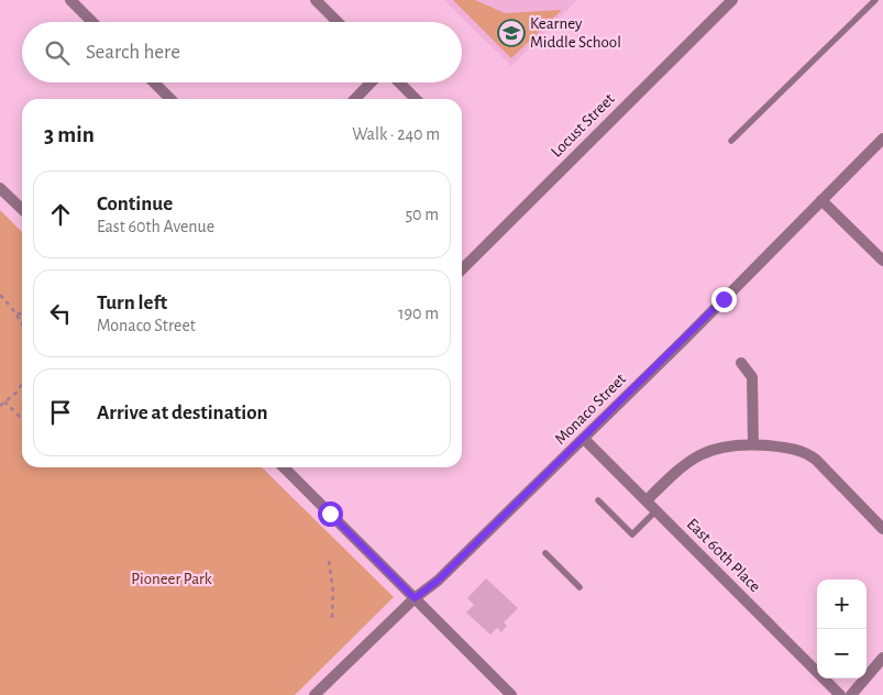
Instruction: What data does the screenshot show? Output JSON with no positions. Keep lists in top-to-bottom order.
{
  "streets": {
    "street": ["Locust Street", "Monaco Street", "East 60th Place"]
  },
  "crossings": [
    ["Monaco Street", "East 60th Place"]
  ],
  "parks": ["Pioneer Park"],
  "places": {
    "school or university": ["Kearney Middle School"]
  },
  "page": {
    "search": "Search here",
    "heading": ["3 min", "Walk · 240 m"],
    "list": [
      ["Continue", "East 60th Avenue", "50 m"],
      ["Turn left", "Monaco Street", "190 m"],
      "Arrive at destination"
    ],
    "map_buttons": ["+", "−"]
  }
}
